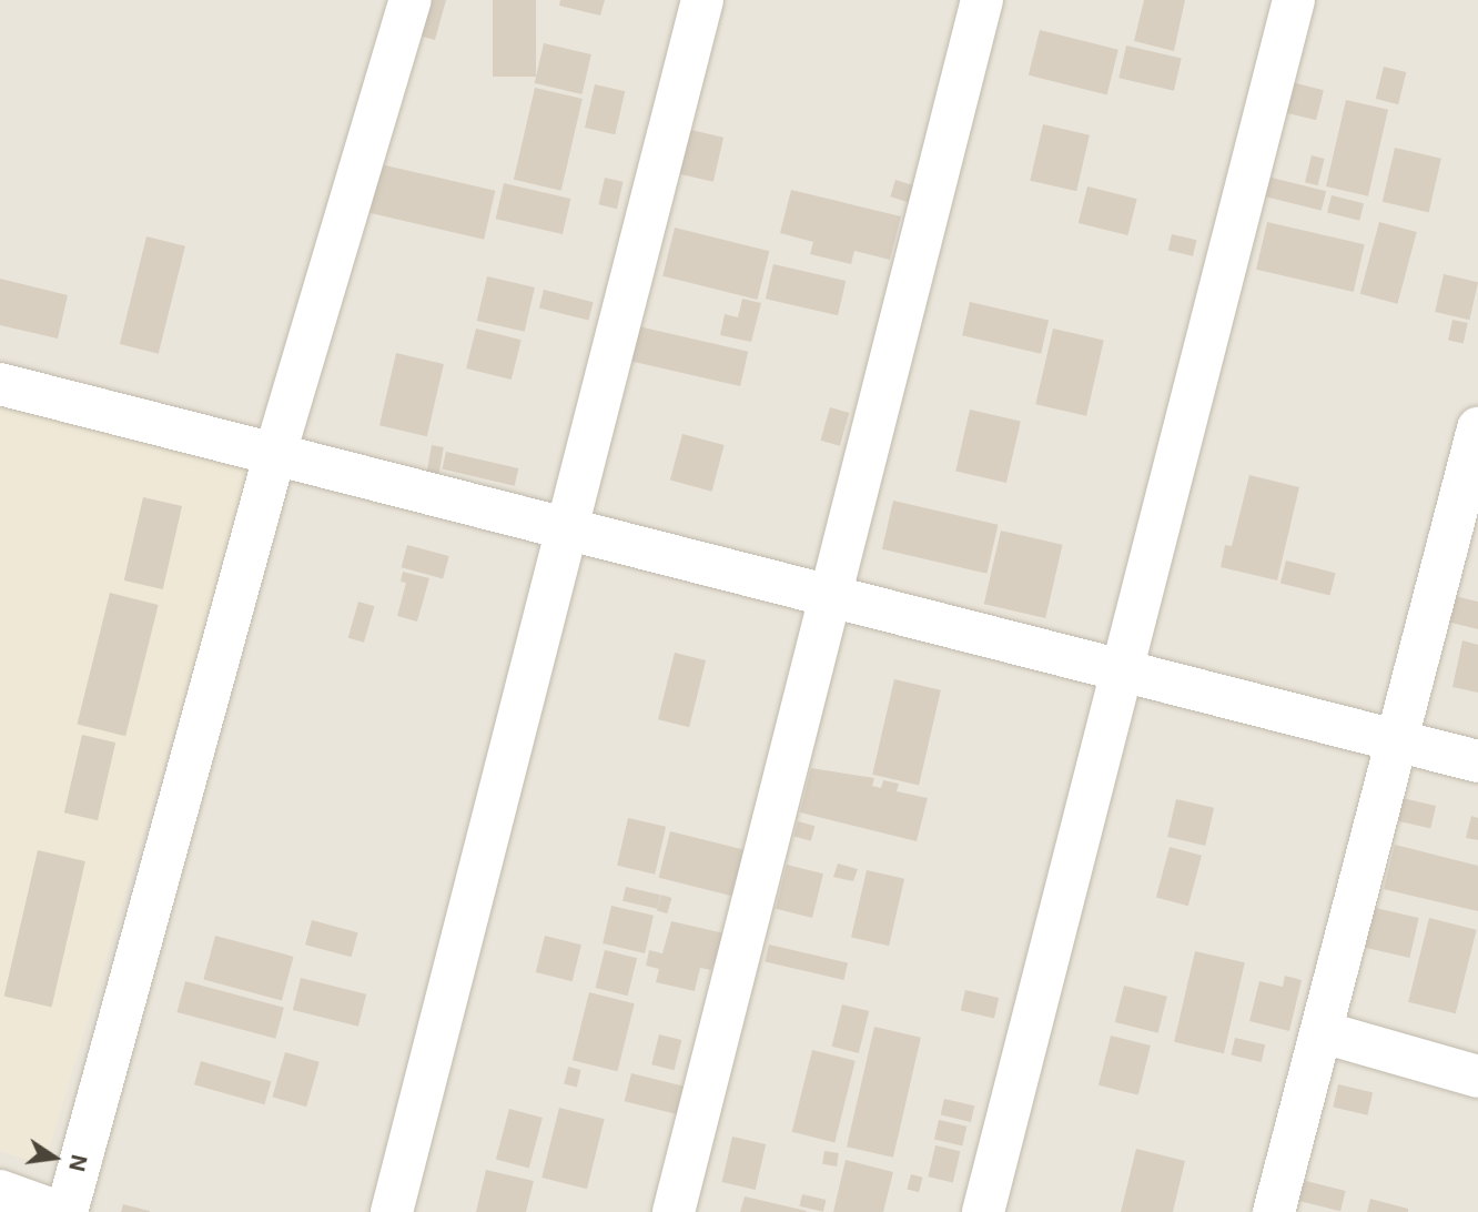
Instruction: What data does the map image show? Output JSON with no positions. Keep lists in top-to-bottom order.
{
  "north": "right"
}
